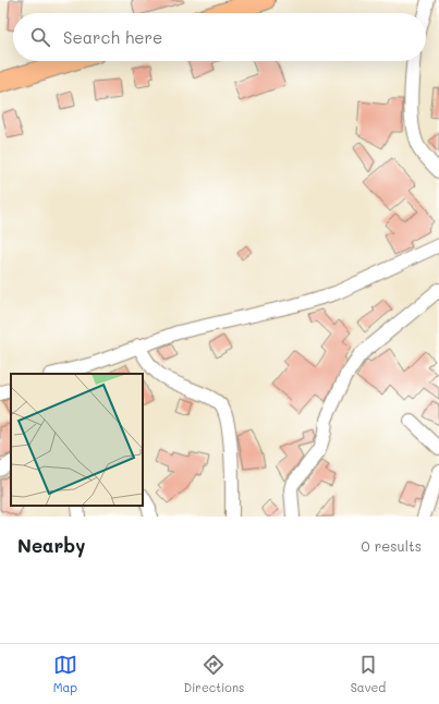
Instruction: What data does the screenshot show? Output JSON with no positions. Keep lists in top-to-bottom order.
{
  "page": {
    "search": "Search here",
    "heading": ["Nearby", "0 results"],
    "nav": ["Map", "Directions", "Saved"]
  }
}
